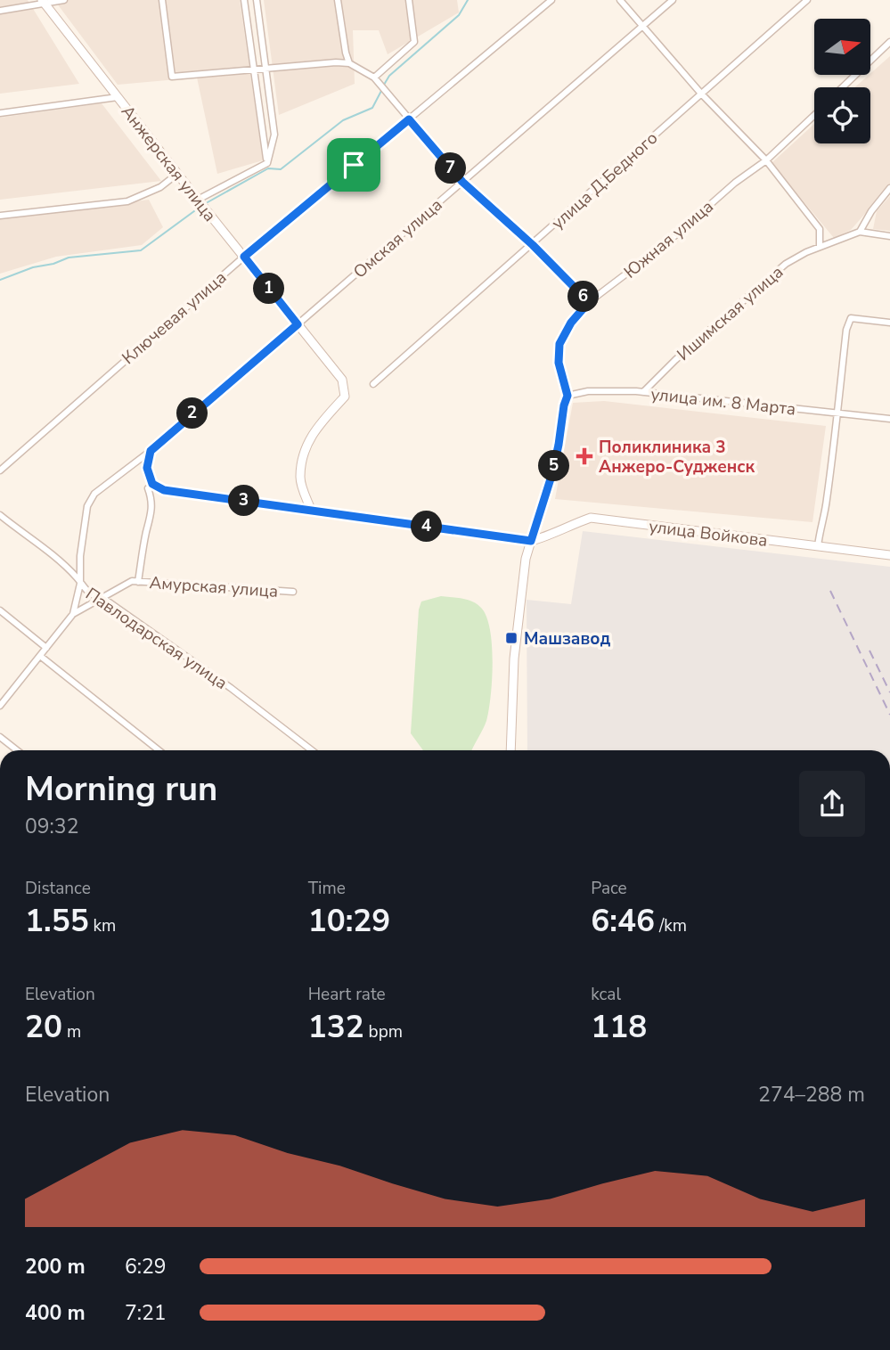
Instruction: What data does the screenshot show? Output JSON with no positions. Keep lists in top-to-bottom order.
{
  "streets": {
    "street": [
      "Анжерская улица",
      "улица Д.Бедного",
      "Омская улица",
      "Южная улица",
      "Ишимская улица",
      "Ключевая улица",
      "улица им. 8 Марта",
      "улица Войкова",
      "Амурская улица",
      "Павлодарская улица"
    ]
  },
  "crossings": [
    ["Анжерская улица", "Омская улица"],
    ["Анжерская улица", "Ключевая улица"],
    ["Омская улица", "Амурская улица"],
    ["Омская улица", "Павлодарская улица"],
    ["Южная улица", "улица им. 8 Марта"],
    ["Ишимская улица", "улица им. 8 Марта"],
    ["Амурская улица", "Павлодарская улица"]
  ],
  "places": {
    "health": ["Поликлиника 3 Анжеро-Судженск"],
    "transit": ["Машзавод"]
  },
  "north": "right",
  "page": {
    "pins": [
      "7",
      "1",
      "6",
      "2",
      "5",
      "3",
      "4"
    ],
    "heading": ["Morning run", "09:32"],
    "stats": [
      ["Distance", "1.55 km"],
      ["Time", "10:29"],
      ["Pace", "6:46 /km"],
      ["Elevation", "20 m"],
      ["Heart rate", "132 bpm"],
      ["kcal", "118"]
    ],
    "chart": ["Elevation", "274–288 m"],
    "list": [
      {
        "name": "200 m",
        "note": "6:29"
      },
      {
        "name": "400 m",
        "note": "7:21"
      }
    ]
  }
}
